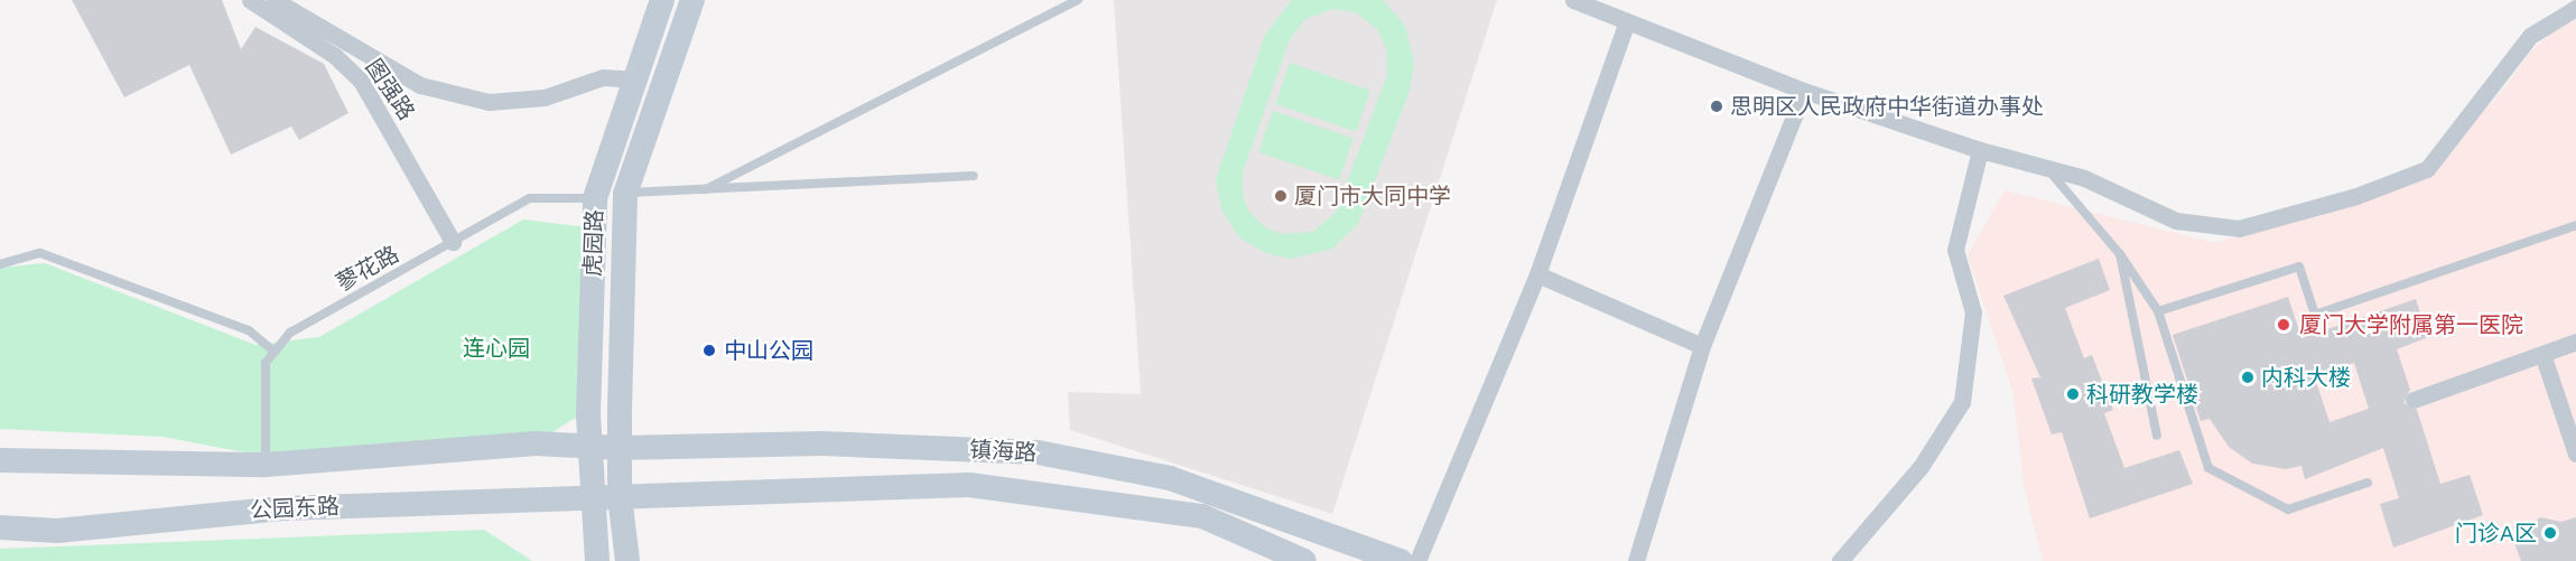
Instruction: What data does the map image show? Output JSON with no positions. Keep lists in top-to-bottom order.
{
  "streets": {
    "main road": ["虎园路", "镇海路", "公园东路"],
    "street": ["图强路"],
    "lane": ["蓼花路"]
  },
  "crossings": [
    ["图强路", "蓼花路"],
    ["虎园路", "蓼花路"],
    ["虎园路", "镇海路"],
    ["虎园路", "公园东路"],
    ["蓼花路", "公园东路"],
    ["镇海路", "公园东路"]
  ],
  "parks": ["连心园"],
  "places": [
    "思明区人民政府中华街道办事处",
    "厦门市大同中学",
    "厦门大学附属第一医院",
    "中山公园",
    "内科大楼",
    "科研教学楼",
    "门诊A区"
  ]
}
